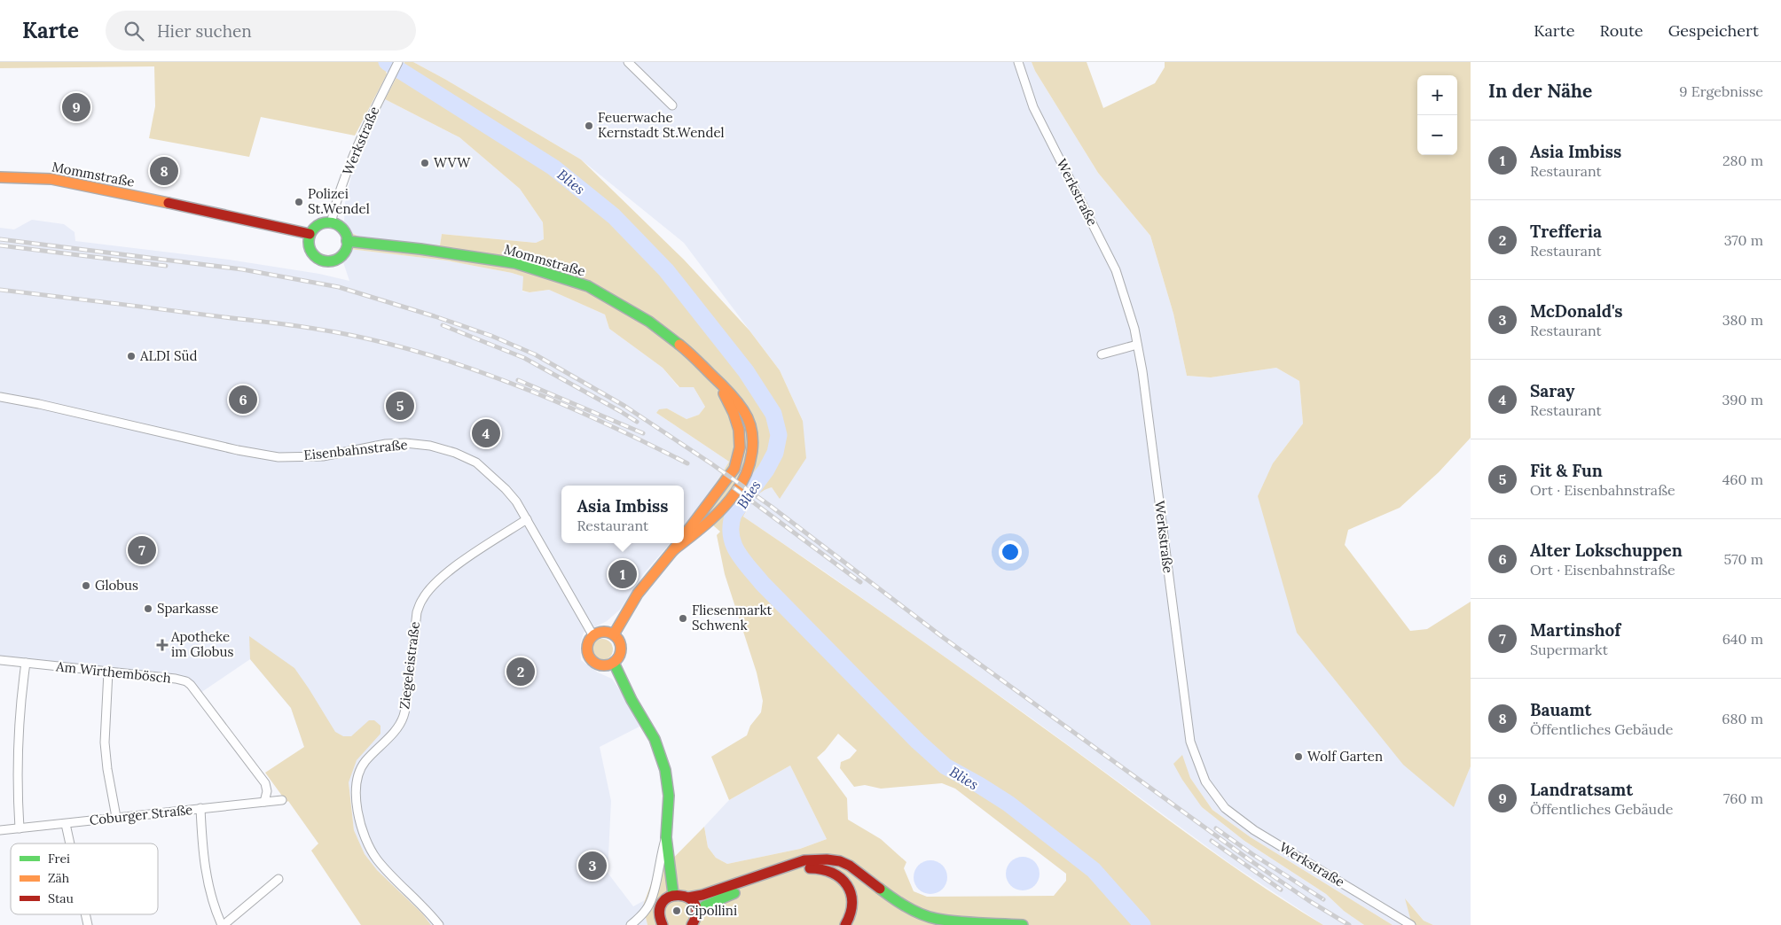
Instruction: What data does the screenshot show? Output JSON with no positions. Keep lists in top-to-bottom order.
{
  "streets": {
    "main road": ["Mommstraße"],
    "street": [
      "Werkstraße",
      "Eisenbahnstraße",
      "Ziegeleistraße",
      "Am Wirthembösch",
      "Coburger Straße"
    ]
  },
  "crossings": [
    ["Werkstraße", "Mommstraße"],
    ["Eisenbahnstraße", "Ziegeleistraße"],
    ["Am Wirthembösch", "Coburger Straße"]
  ],
  "water": ["Blies"],
  "places": {
    "other": [
      "Feuerwache Kernstadt St.Wendel",
      "WVW",
      "Polizei St.Wendel",
      "ALDI Süd",
      "Globus",
      "Sparkasse",
      "Fliesenmarkt Schwenk",
      "Wolf Garten",
      "Cipollini"
    ],
    "health": ["Apotheke im Globus"]
  },
  "legend": ["Frei", "Zäh", "Stau"],
  "page": {
    "header": "Karte",
    "search": "Hier suchen",
    "nav": ["Karte", "Route", "Gespeichert"],
    "heading": ["In der Nähe", "9 Ergebnisse"],
    "map_buttons": ["+", "−"],
    "pins": [
      "9",
      "8",
      "6",
      "5",
      "4",
      "7",
      "1",
      "2",
      "3"
    ],
    "list": [
      {
        "mark": "1",
        "name": "Asia Imbiss",
        "note": "Restaurant",
        "value": "280 m"
      },
      {
        "mark": "2",
        "name": "Trefferia",
        "note": "Restaurant",
        "value": "370 m"
      },
      {
        "mark": "3",
        "name": "McDonald's",
        "note": "Restaurant",
        "value": "380 m"
      },
      {
        "mark": "4",
        "name": "Saray",
        "note": "Restaurant",
        "value": "390 m"
      },
      {
        "mark": "5",
        "name": "Fit & Fun",
        "note": "Ort · Eisenbahnstraße",
        "value": "460 m"
      },
      {
        "mark": "6",
        "name": "Alter Lokschuppen",
        "note": "Ort · Eisenbahnstraße",
        "value": "570 m"
      },
      {
        "mark": "7",
        "name": "Martinshof",
        "note": "Supermarkt",
        "value": "640 m"
      },
      {
        "mark": "8",
        "name": "Bauamt",
        "note": "Öffentliches Gebäude",
        "value": "680 m"
      },
      {
        "mark": "9",
        "name": "Landratsamt",
        "note": "Öffentliches Gebäude",
        "value": "760 m"
      }
    ],
    "popup": ["Asia Imbiss", "Restaurant"]
  }
}
